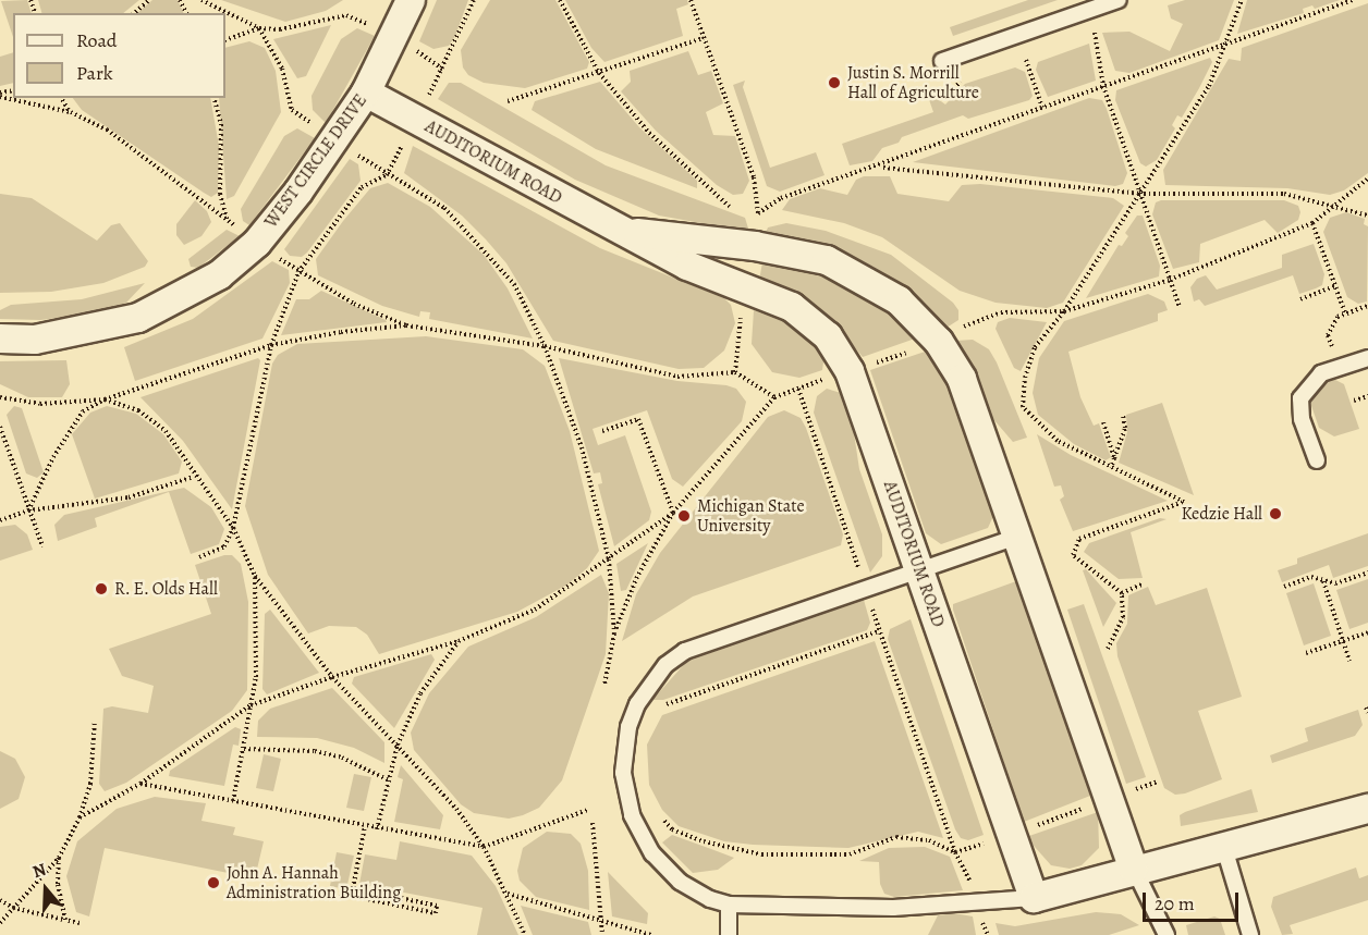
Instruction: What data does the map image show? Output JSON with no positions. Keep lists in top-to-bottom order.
{
  "streets": {
    "street": ["WEST CIRCLE DRIVE", "AUDITORIUM ROAD"]
  },
  "crossings": [
    ["WEST CIRCLE DRIVE", "AUDITORIUM ROAD"]
  ],
  "places": [
    "Justin S. Morrill Hall of Agriculture",
    "Kedzie Hall",
    "Michigan State University",
    "R. E. Olds Hall",
    "John A. Hannah Administration Building"
  ],
  "legend": ["Road", "Park"],
  "scale_bar": "20 m",
  "north": "top"
}
